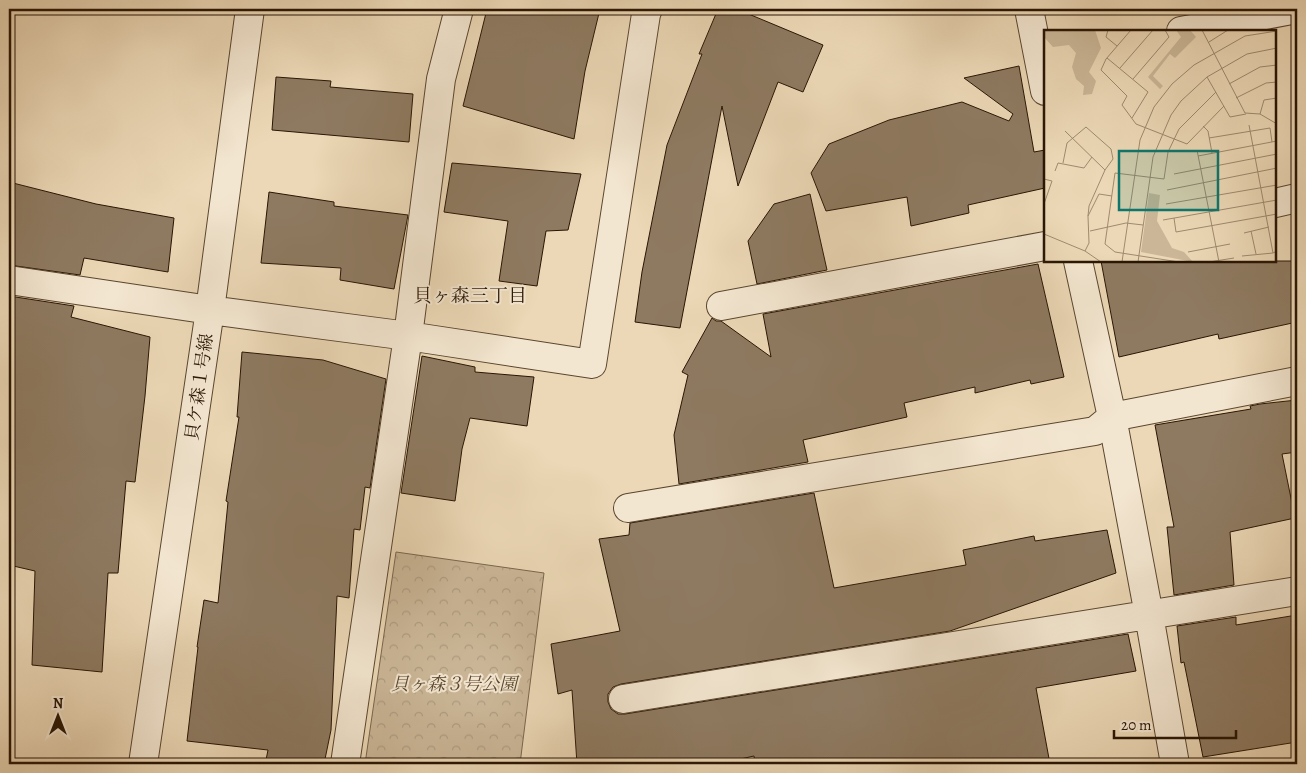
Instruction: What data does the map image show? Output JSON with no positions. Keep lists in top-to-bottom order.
{
  "streets": {
    "street": ["貝ケ森１号線"]
  },
  "districts": ["貝ヶ森三丁目"],
  "parks": ["貝ヶ森３号公園"],
  "scale_bar": "20 m",
  "north": "top"
}
